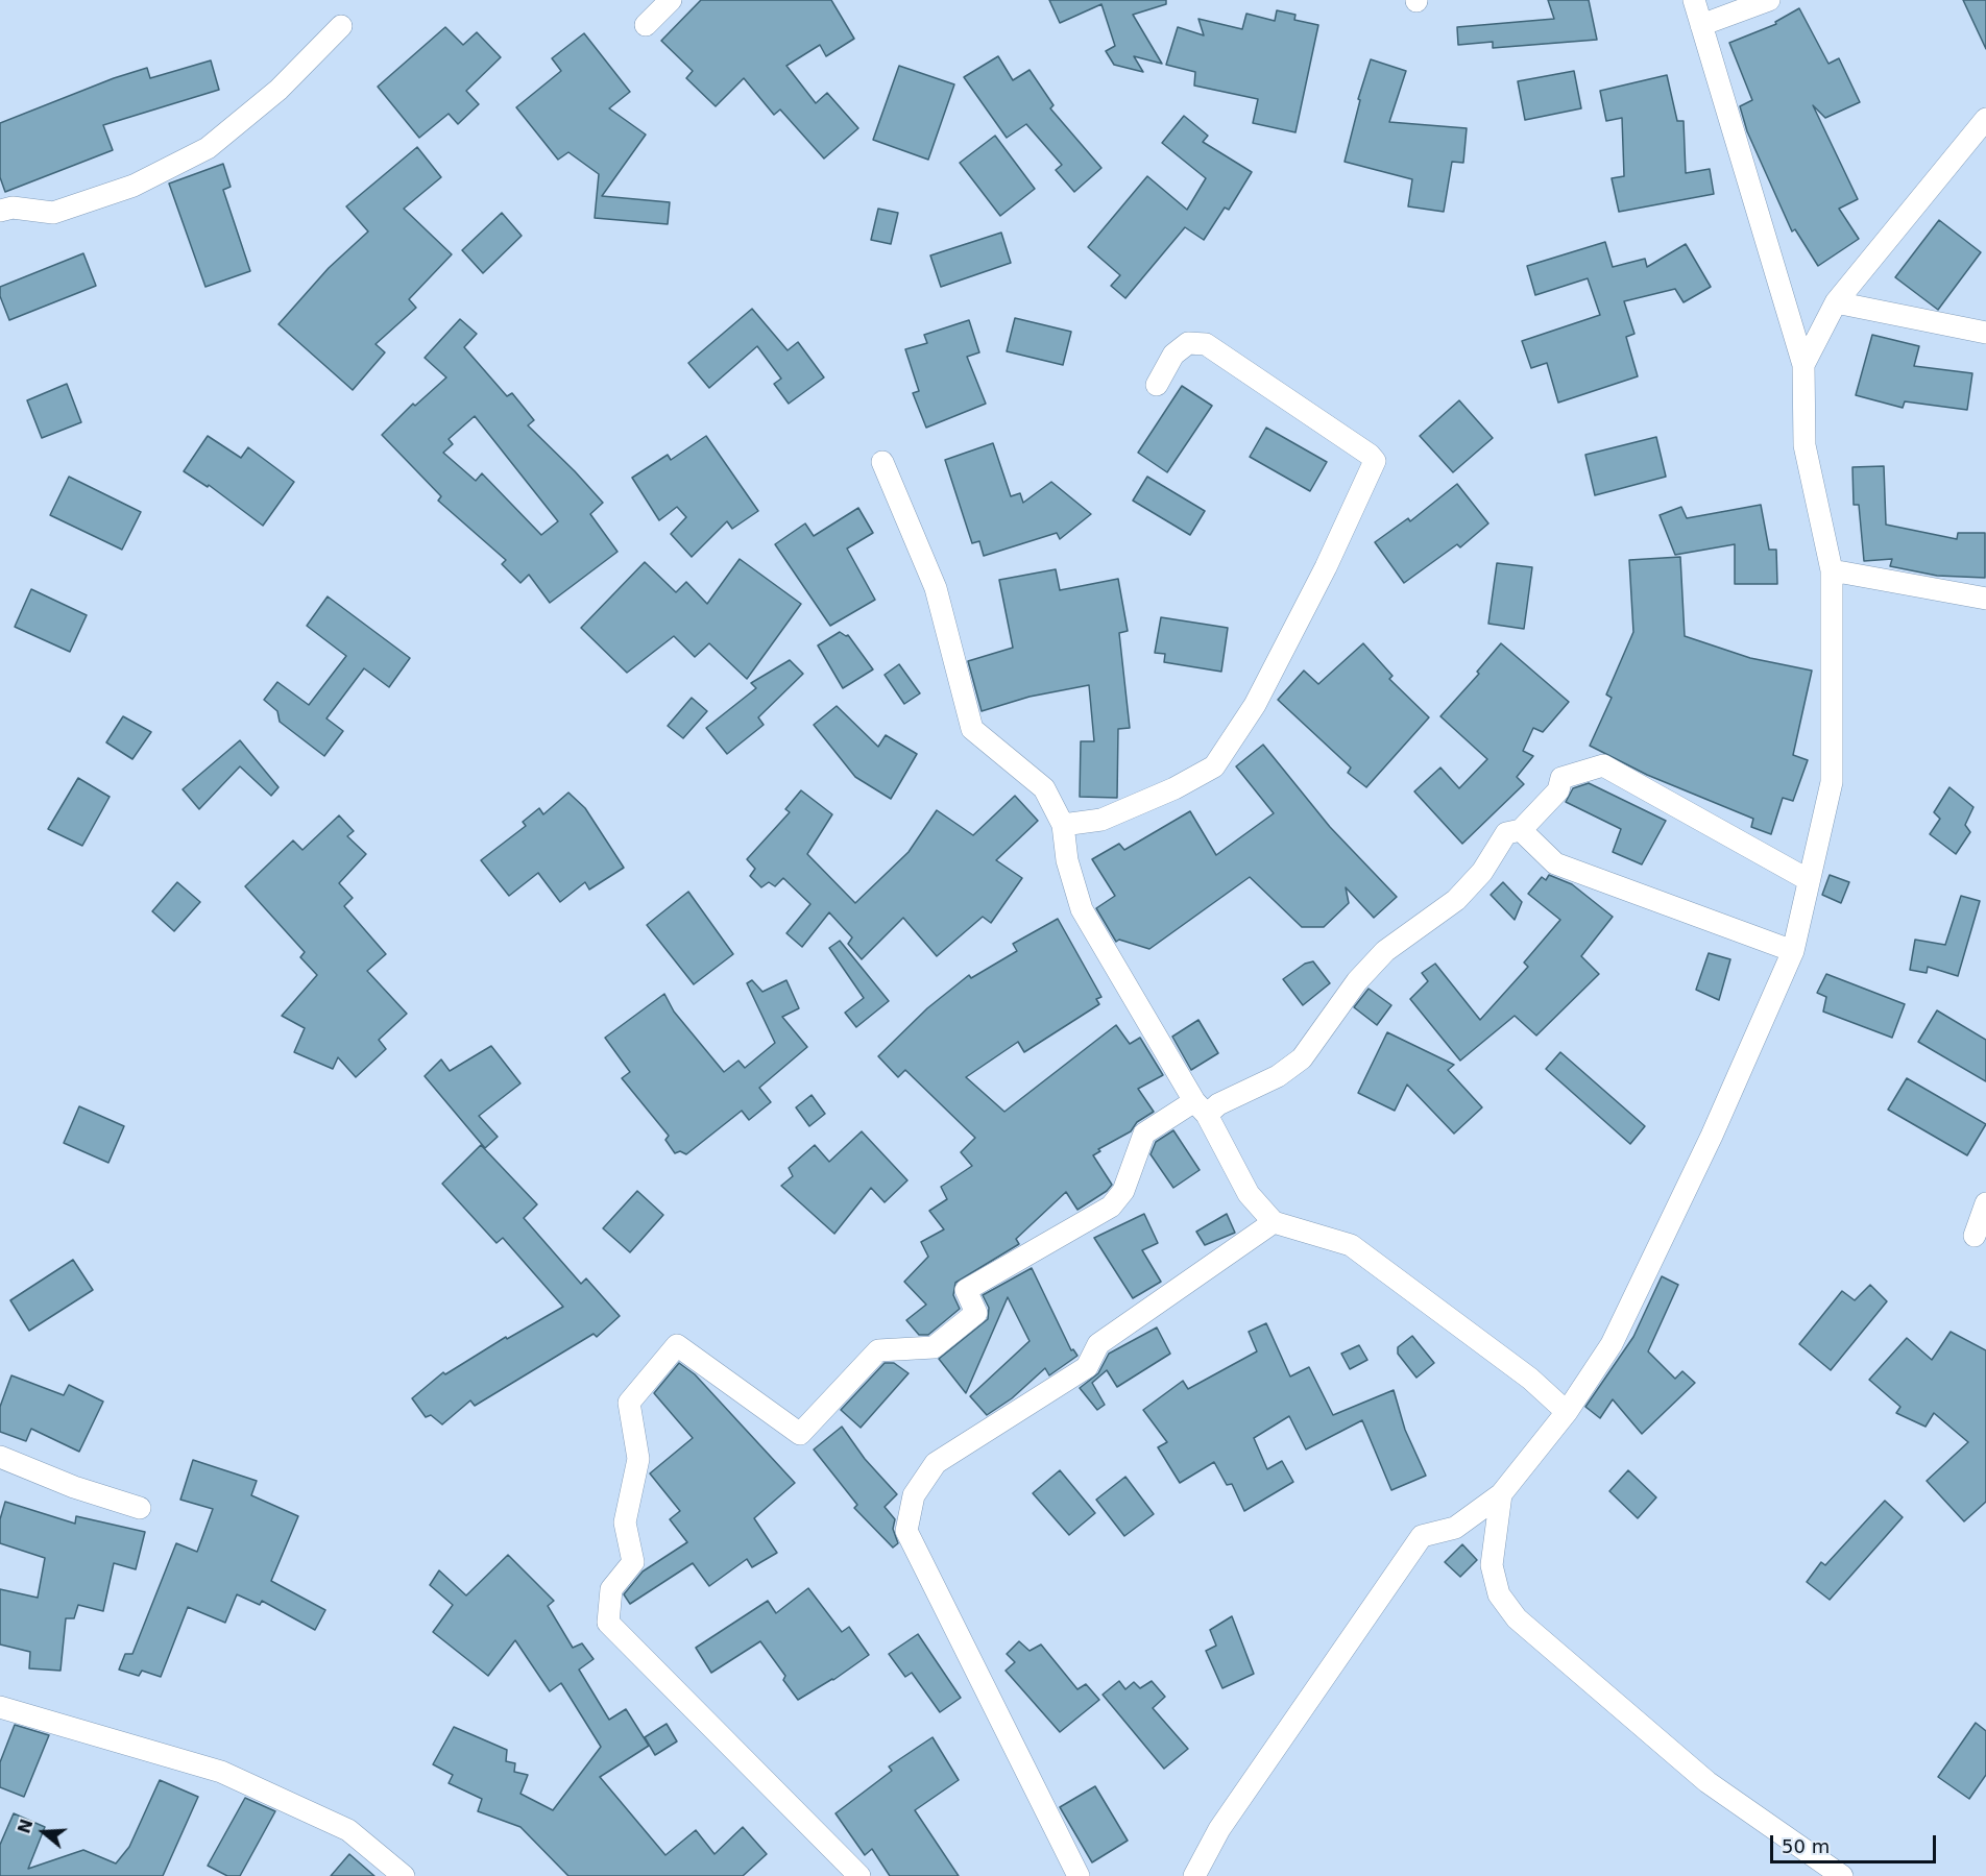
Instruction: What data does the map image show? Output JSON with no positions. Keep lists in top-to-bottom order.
{
  "scale_bar": "50 m",
  "north": "left"
}
